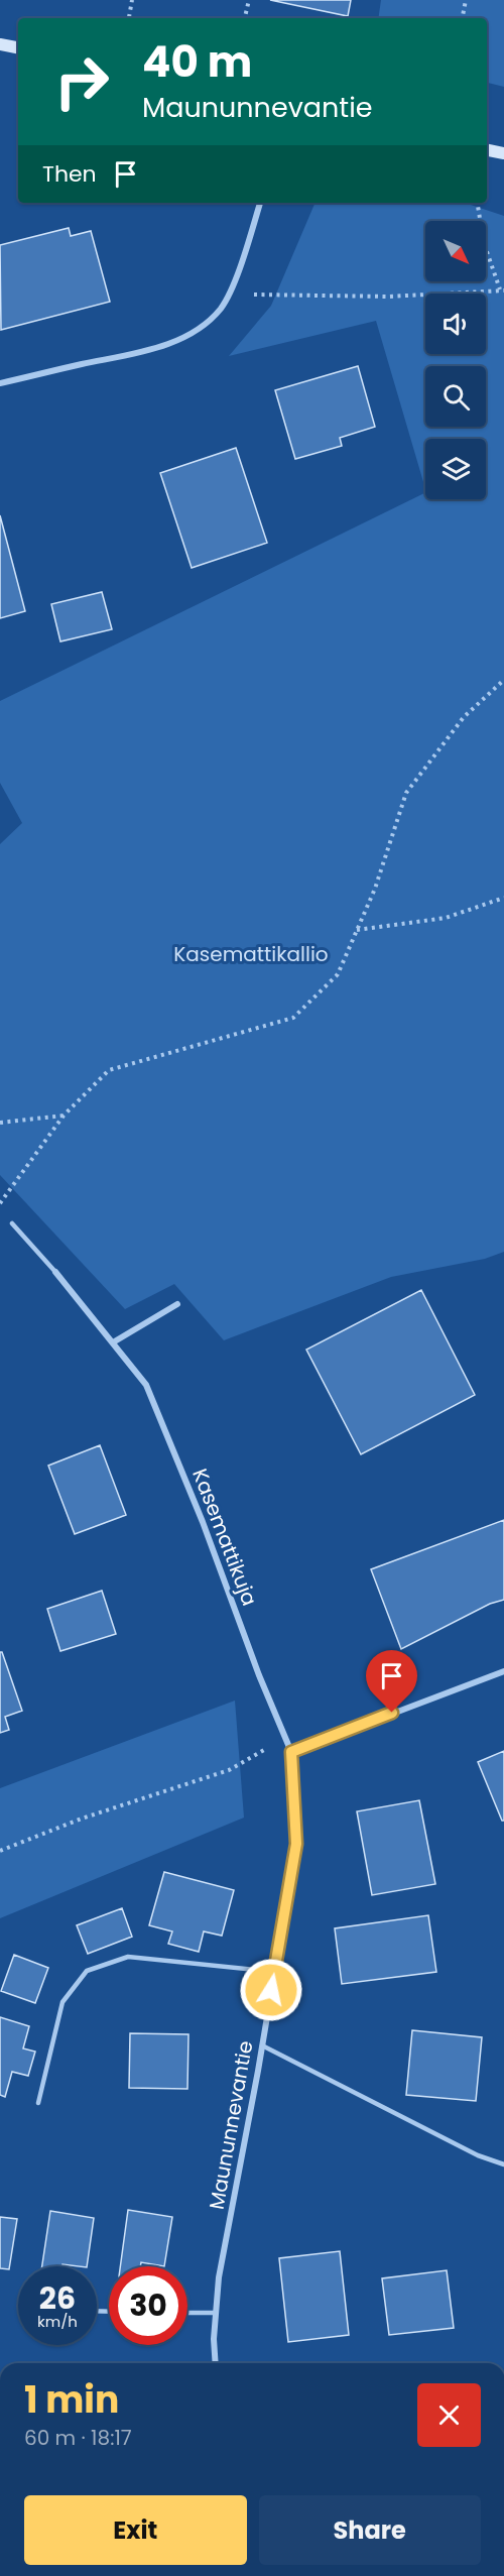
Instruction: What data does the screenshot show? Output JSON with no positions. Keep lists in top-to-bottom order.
{
  "streets": {
    "street": ["Kasemattikuja", "Maununnevantie"]
  },
  "crossings": [
    ["Kasemattikuja", "Maununnevantie"]
  ],
  "parks": ["Kasemattikallio"],
  "north": "bottom right",
  "page": {
    "turn": ["40 m", "Maununnevantie"],
    "then": "Then",
    "speed": "26 km/h",
    "limit": "30",
    "heading": ["1 min", "60 m · 18:17"],
    "buttons": ["Exit", "Share"]
  }
}
